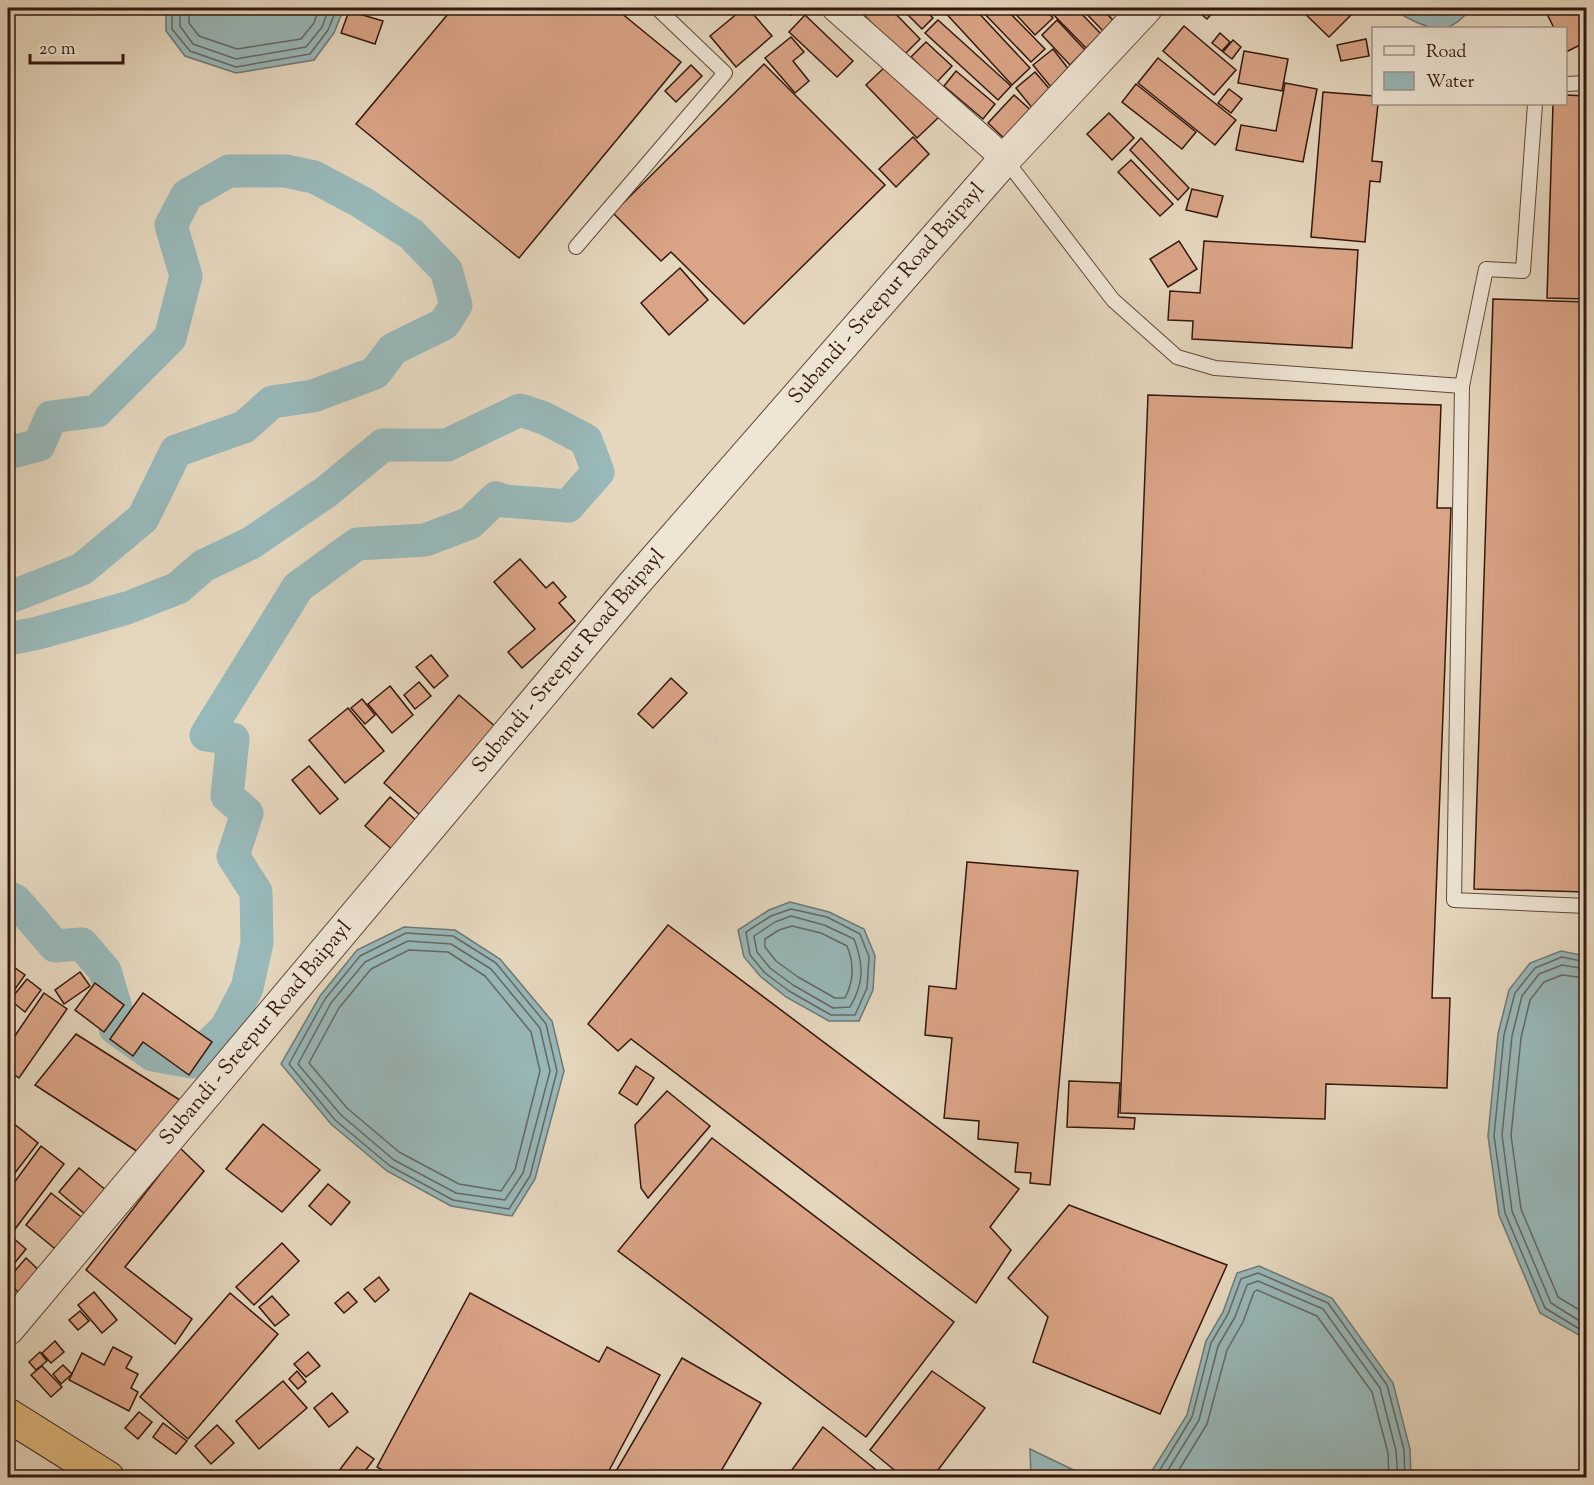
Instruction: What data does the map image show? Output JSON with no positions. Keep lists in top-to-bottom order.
{
  "streets": {
    "street": ["Subandi - Sreepur Road Baipayl"]
  },
  "legend": ["Road", "Water"],
  "scale_bar": "20 m"
}
